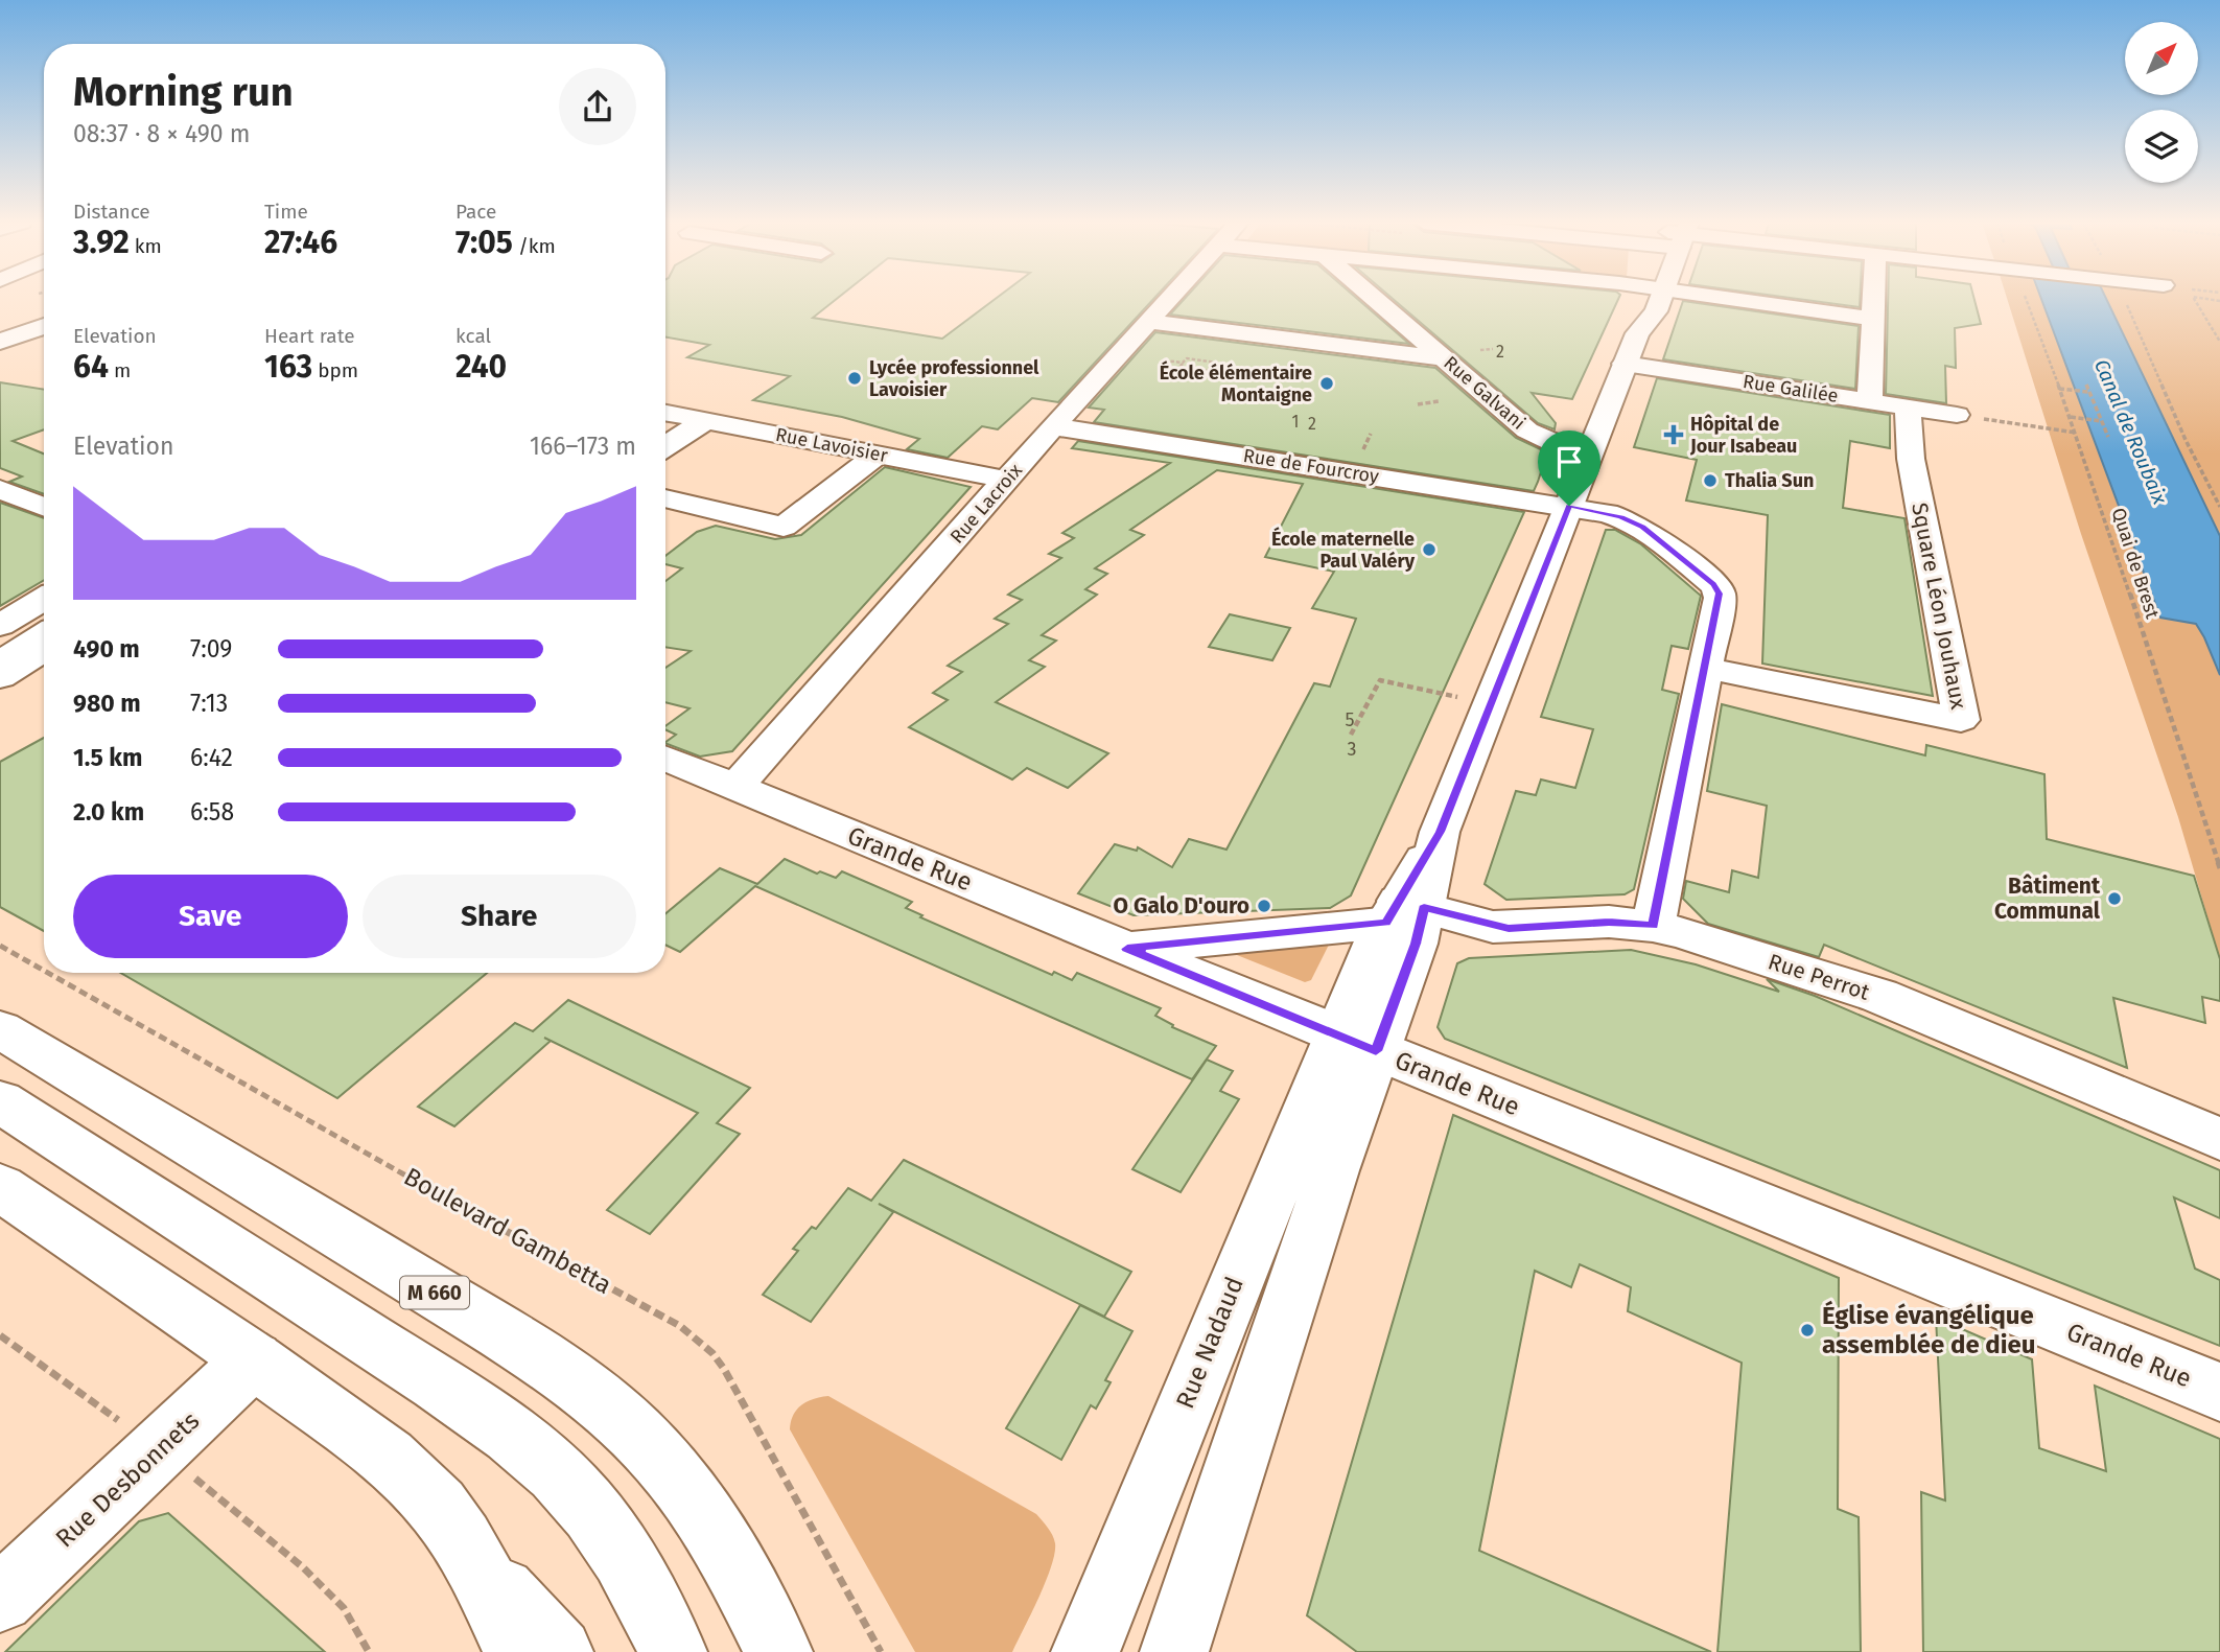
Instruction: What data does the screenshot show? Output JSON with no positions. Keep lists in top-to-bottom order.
{
  "streets": {
    "street": [
      "Rue Galilée",
      "Rue Galvani",
      "Rue Lavoisier",
      "Rue de Fourcroy",
      "Rue Lacroix",
      "Square Léon Jouhaux",
      "Grande Rue",
      "Rue Perrot",
      "M 660",
      "Rue Nadaud",
      "Rue Desbonnets"
    ],
    "path": ["Quai de Brest", "Boulevard Gambetta"]
  },
  "crossings": [
    ["Rue Galilée", "Square Léon Jouhaux"],
    ["Rue Lavoisier", "Rue Lacroix"],
    ["Rue de Fourcroy", "Rue Lacroix"],
    ["Rue de Fourcroy", "Square Léon Jouhaux"],
    ["Rue Lacroix", "Grande Rue"],
    ["Grande Rue", "Rue Perrot"],
    ["Grande Rue", "Rue Nadaud"]
  ],
  "water": ["Canal de Roubaix"],
  "places": {
    "other": [
      "Lycée professionnel Lavoisier",
      "École élémentaire Montaigne",
      "Thalia Sun",
      "École maternelle Paul Valéry",
      "Bâtiment Communal",
      "O Galo D'ouro",
      "Église évangélique assemblée de dieu"
    ],
    "health": ["Hôpital de Jour Isabeau"]
  },
  "house_numbers": [
    "2",
    "1",
    "2",
    "5",
    "3"
  ],
  "north": "top right",
  "page": {
    "heading": ["Morning run", "08:37 · 8 × 490 m"],
    "stats": [
      ["Distance", "3.92 km"],
      ["Time", "27:46"],
      ["Pace", "7:05 /km"],
      ["Elevation", "64 m"],
      ["Heart rate", "163 bpm"],
      ["kcal", "240"]
    ],
    "chart": ["Elevation", "166–173 m"],
    "list": [
      {
        "name": "490 m",
        "note": "7:09"
      },
      {
        "name": "980 m",
        "note": "7:13"
      },
      {
        "name": "1.5 km",
        "note": "6:42"
      },
      {
        "name": "2.0 km",
        "note": "6:58"
      }
    ],
    "buttons": ["Save", "Share"]
  }
}
